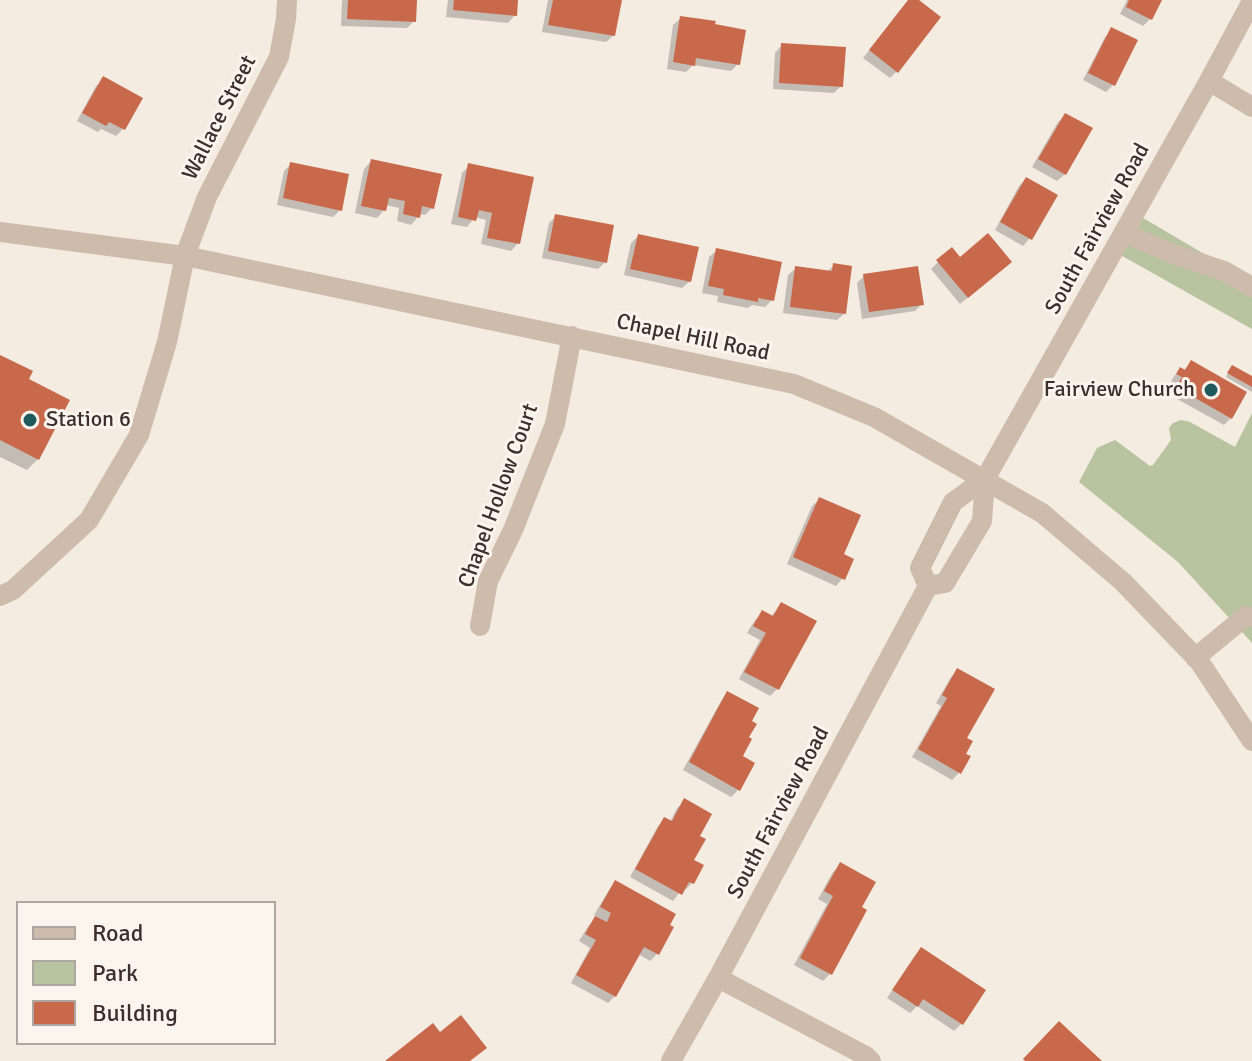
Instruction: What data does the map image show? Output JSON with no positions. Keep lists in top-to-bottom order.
{
  "streets": {
    "street": [
      "Wallace Street",
      "South Fairview Road",
      "Chapel Hill Road",
      "Chapel Hollow Court"
    ]
  },
  "crossings": [
    ["Wallace Street", "Chapel Hill Road"],
    ["South Fairview Road", "Chapel Hill Road"],
    ["Chapel Hill Road", "Chapel Hollow Court"]
  ],
  "places": ["Fairview Church", "Station 6"],
  "legend": ["Road", "Park", "Building"]
}
